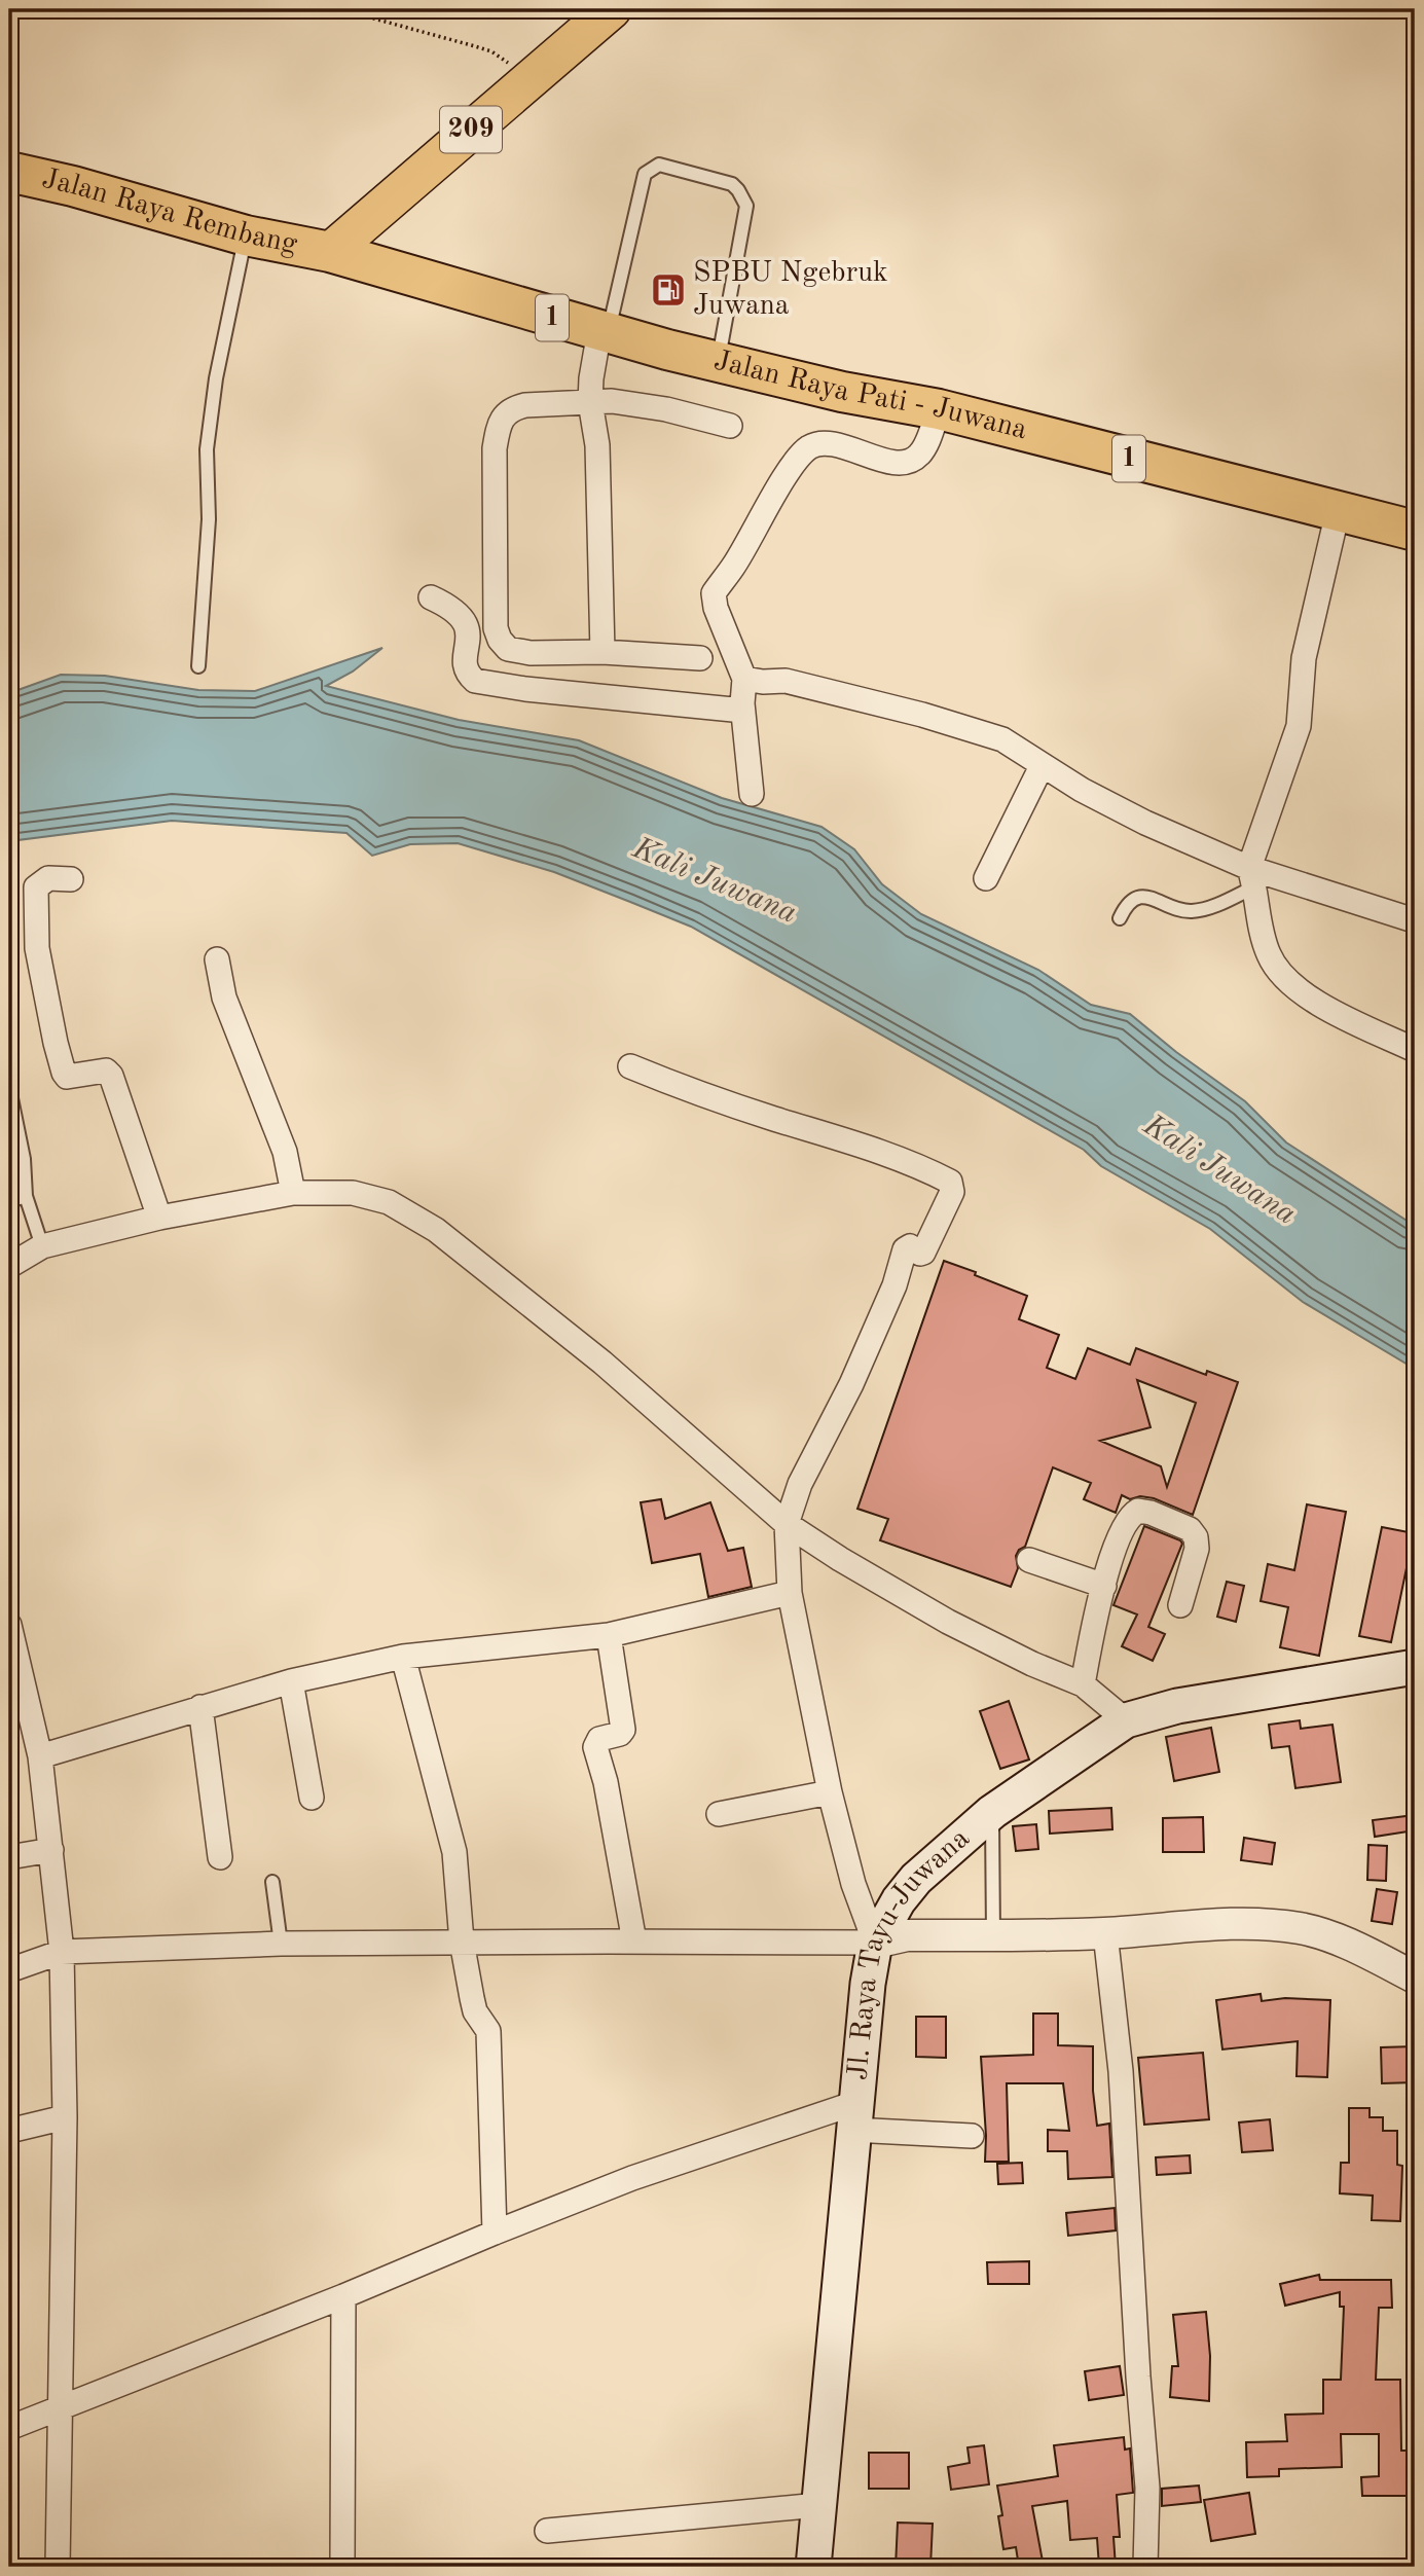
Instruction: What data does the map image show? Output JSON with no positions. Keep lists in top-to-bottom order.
{
  "streets": {
    "highway": ["Jalan Raya Rembang", "1", "Jalan Raya Pati - Juwana"],
    "main road": ["209", "Jl. Raya Tayu-Juwana"]
  },
  "crossings": [
    ["209", "Jalan Raya Rembang"],
    ["209", "Jalan Raya Pati - Juwana"],
    ["Jalan Raya Rembang", "Jalan Raya Pati - Juwana"]
  ],
  "water": ["Kali Juwana"],
  "places": {
    "fuel station": ["SPBU Ngebruk Juwana"]
  }
}
